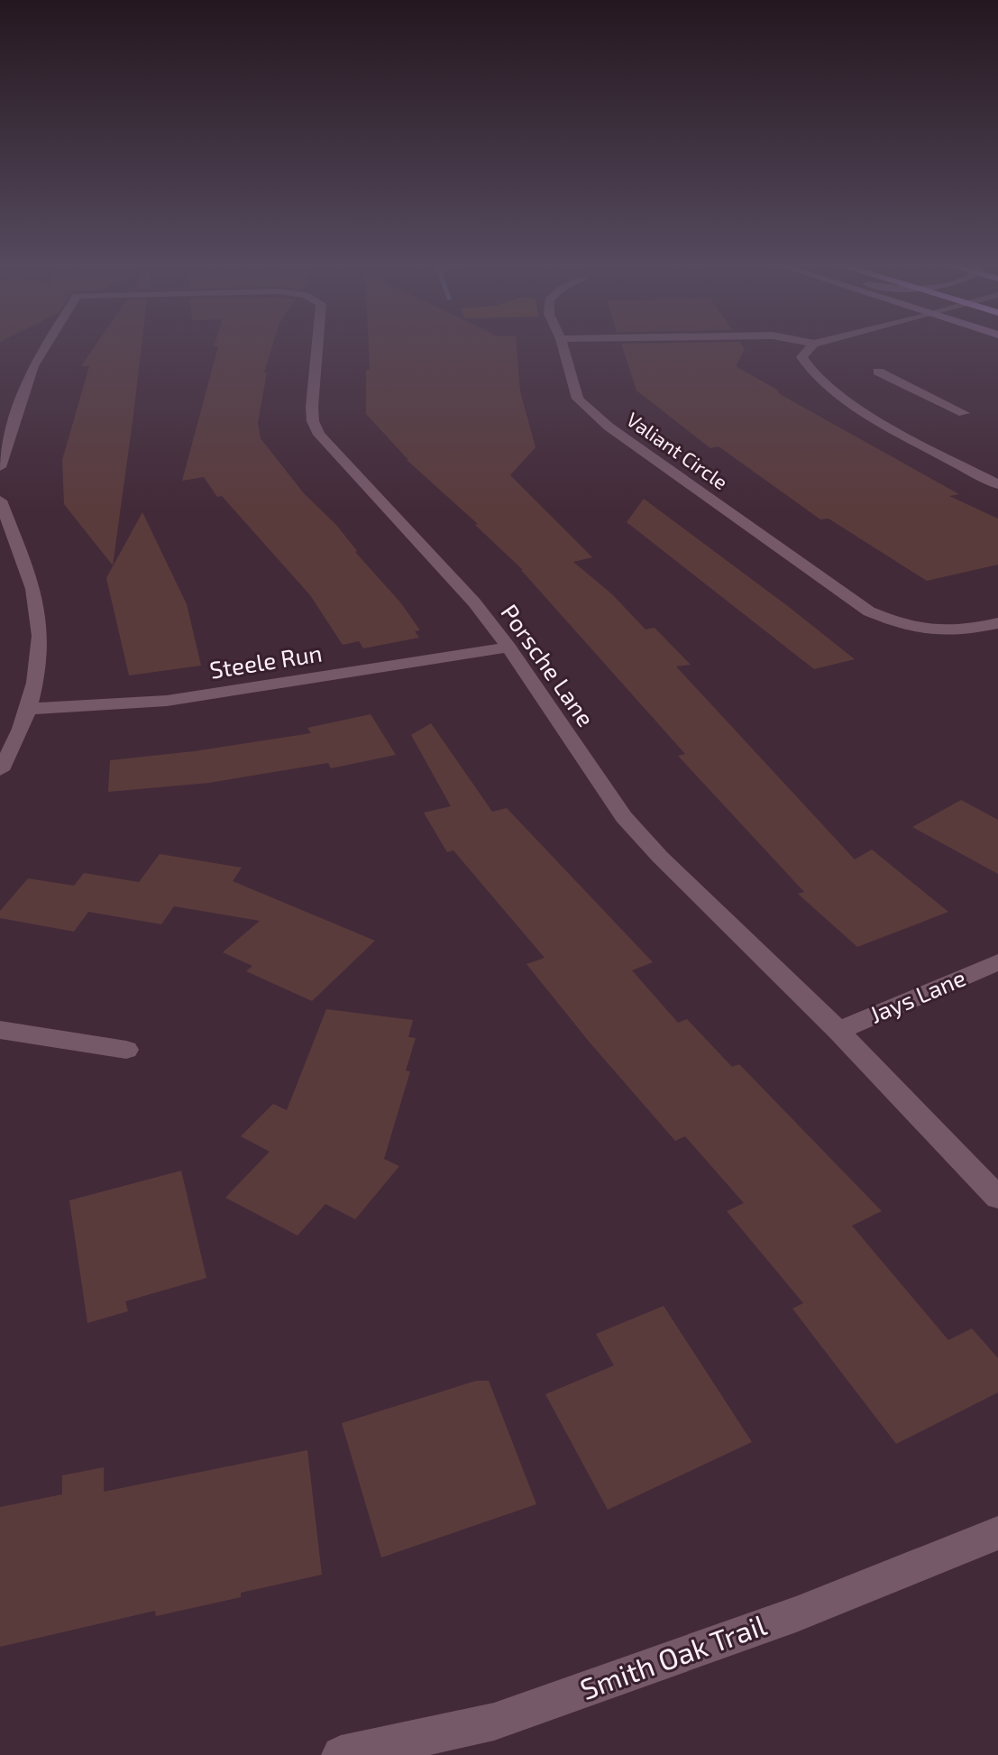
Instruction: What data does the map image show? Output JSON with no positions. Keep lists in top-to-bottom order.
{
  "streets": {
    "street": [
      "Valiant Circle",
      "Steele Run",
      "Porsche Lane",
      "Jays Lane",
      "Smith Oak Trail"
    ]
  },
  "crossings": [
    ["Steele Run", "Porsche Lane"],
    ["Porsche Lane", "Jays Lane"]
  ]
}
